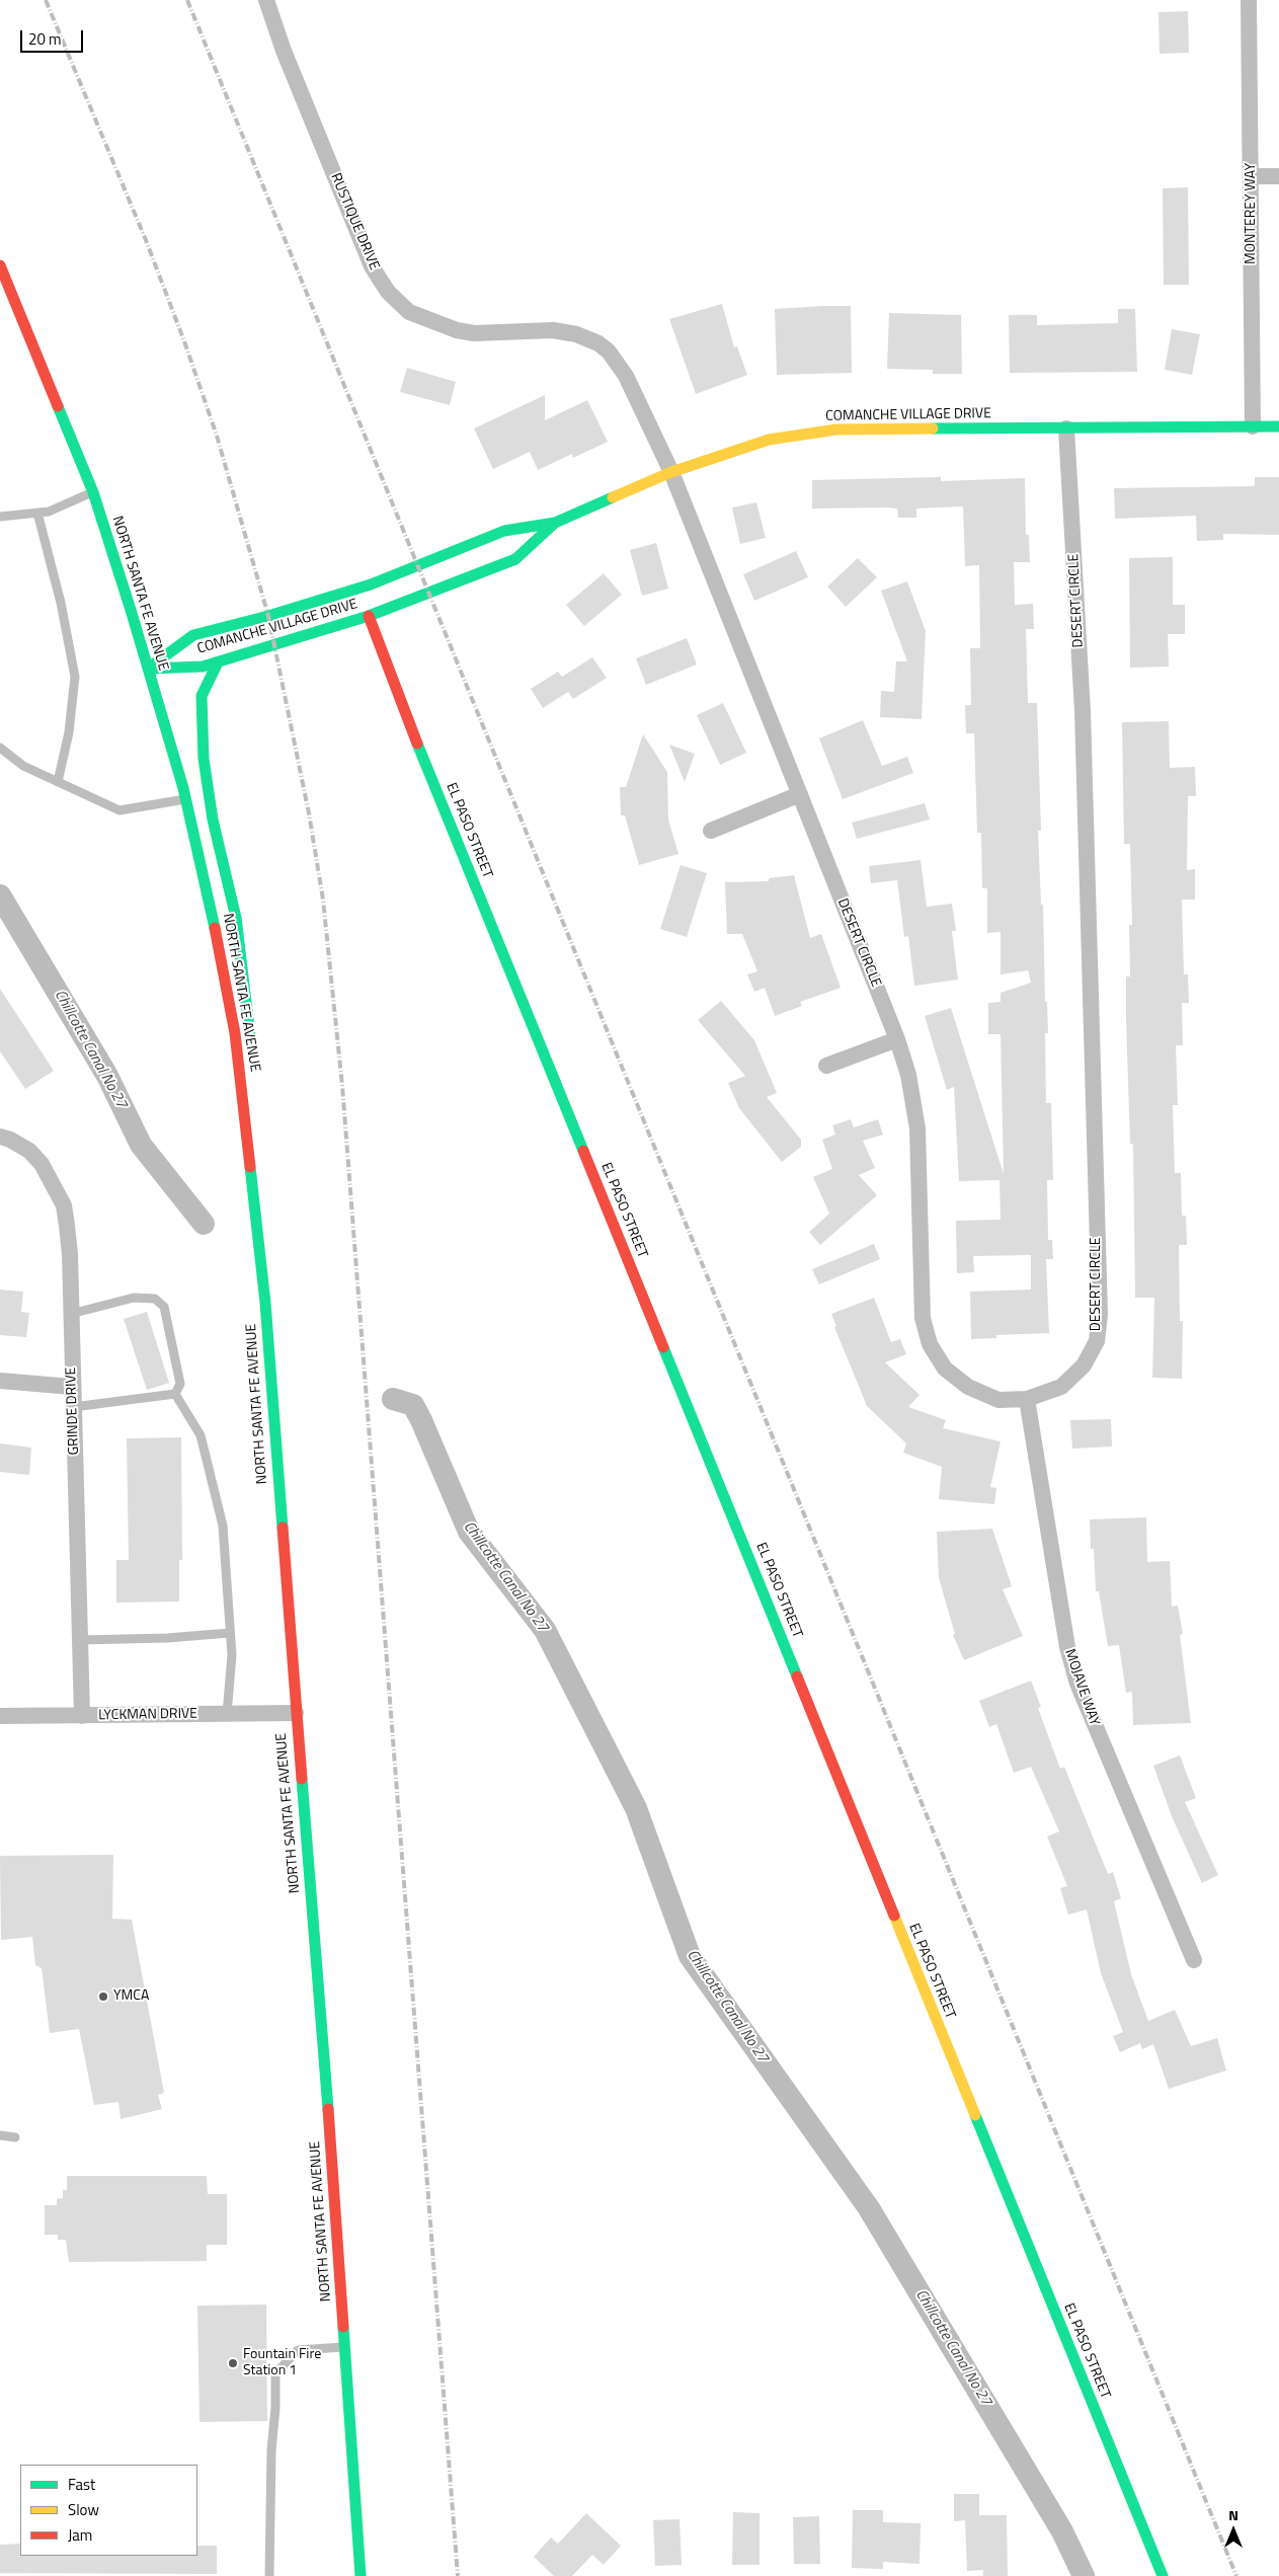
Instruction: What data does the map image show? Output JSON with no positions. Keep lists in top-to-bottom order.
{
  "streets": {
    "main road": ["COMANCHE VILLAGE DRIVE", "NORTH SANTA FE AVENUE", "EL PASO STREET"],
    "street": [
      "MONTEREY WAY",
      "RUSTIQUE DRIVE",
      "DESERT CIRCLE",
      "GRINDE DRIVE",
      "MOJAVE WAY",
      "LYCKMAN DRIVE"
    ]
  },
  "crossings": [
    ["MONTEREY WAY", "COMANCHE VILLAGE DRIVE"],
    ["RUSTIQUE DRIVE", "COMANCHE VILLAGE DRIVE"],
    ["RUSTIQUE DRIVE", "DESERT CIRCLE"],
    ["COMANCHE VILLAGE DRIVE", "NORTH SANTA FE AVENUE"],
    ["COMANCHE VILLAGE DRIVE", "DESERT CIRCLE"],
    ["COMANCHE VILLAGE DRIVE", "EL PASO STREET"],
    ["NORTH SANTA FE AVENUE", "LYCKMAN DRIVE"],
    ["DESERT CIRCLE", "MOJAVE WAY"],
    ["GRINDE DRIVE", "LYCKMAN DRIVE"]
  ],
  "water": ["Chillcotte Canal No 27"],
  "places": ["YMCA", "Fountain Fire Station 1"],
  "legend": ["Fast", "Slow", "Jam"],
  "scale_bar": "20 m",
  "north": "top"
}
